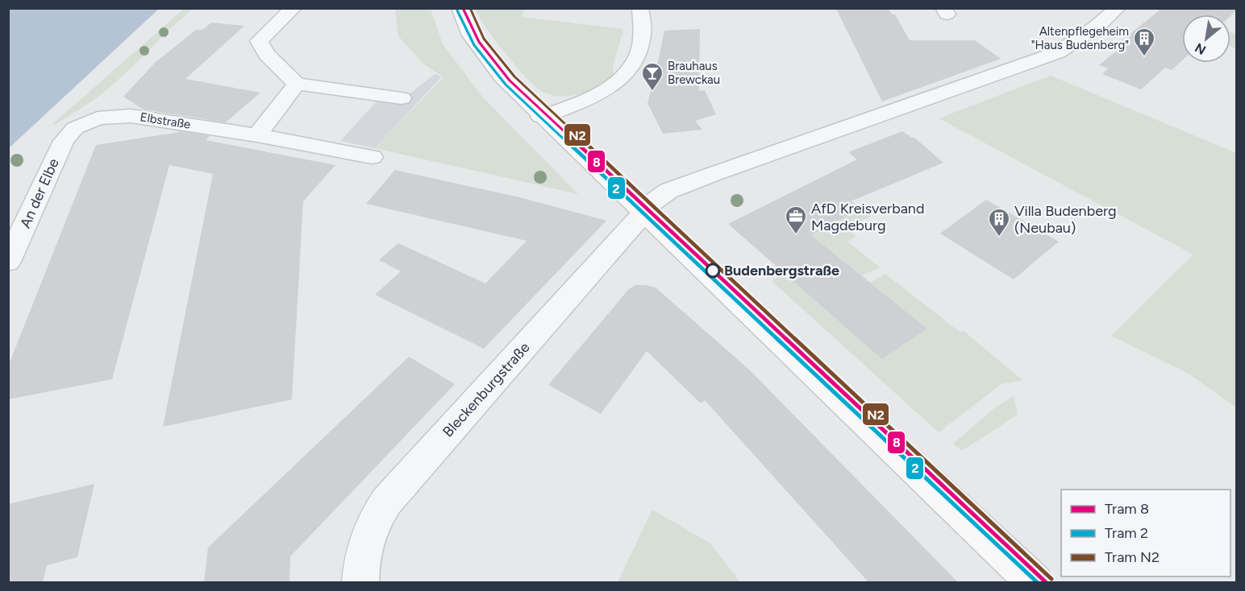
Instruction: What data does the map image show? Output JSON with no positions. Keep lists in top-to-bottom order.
{
  "streets": {
    "street": ["Elbstraße", "An der Elbe", "Bleckenburgstraße"]
  },
  "crossings": [
    ["Elbstraße", "An der Elbe"]
  ],
  "places": {
    "building": ["Altenpflegeheim \"Haus Budenberg\"", "Villa Budenberg (Neubau)"],
    "bar": ["Brauhaus Brewckau"],
    "office": ["AfD Kreisverband Magdeburg"],
    "other": ["Budenbergstraße"]
  },
  "lines": ["tram line 8", "tram line N2", "tram line 2"],
  "legend": ["Tram 8", "Tram 2", "Tram N2"],
  "north": "bottom left"
}
